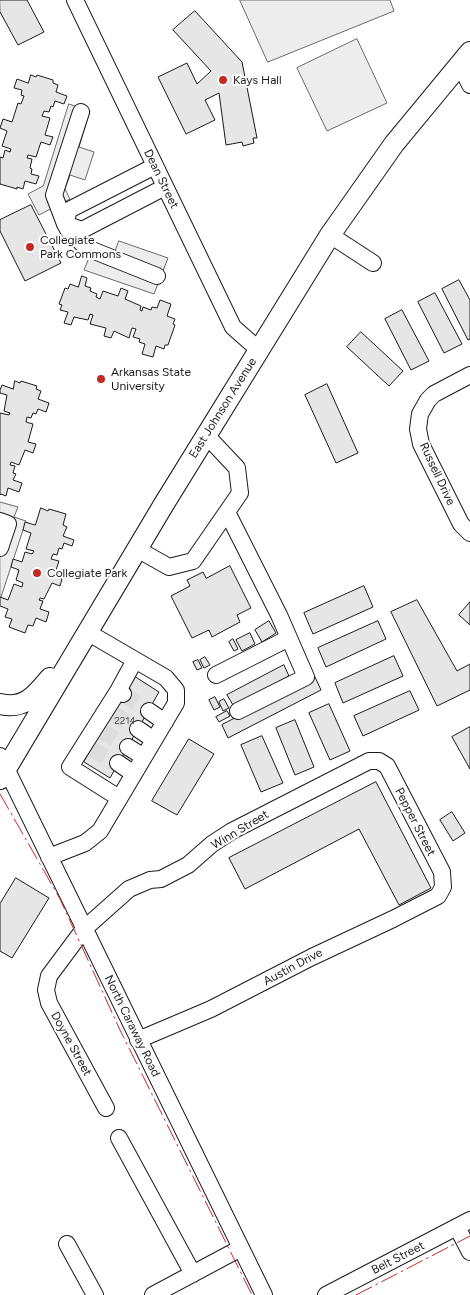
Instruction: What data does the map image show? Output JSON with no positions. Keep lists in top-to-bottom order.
{
  "streets": {
    "main road": ["East Johnson Avenue"],
    "street": [
      "Dean Street",
      "Russell Drive",
      "Pepper Street",
      "Winn Street",
      "Austin Drive",
      "North Caraway Road",
      "Doyne Street",
      "Belt Street"
    ]
  },
  "crossings": [
    ["Dean Street", "East Johnson Avenue"],
    ["East Johnson Avenue", "North Caraway Road"],
    ["Pepper Street", "Winn Street"],
    ["Pepper Street", "Austin Drive"],
    ["Winn Street", "North Caraway Road"],
    ["Winn Street", "Doyne Street"],
    ["Austin Drive", "North Caraway Road"],
    ["North Caraway Road", "Doyne Street"]
  ],
  "places": [
    "Kays Hall",
    "Collegiate Park Commons",
    "Arkansas State University",
    "Collegiate Park"
  ],
  "house_numbers": ["2214"]
}
